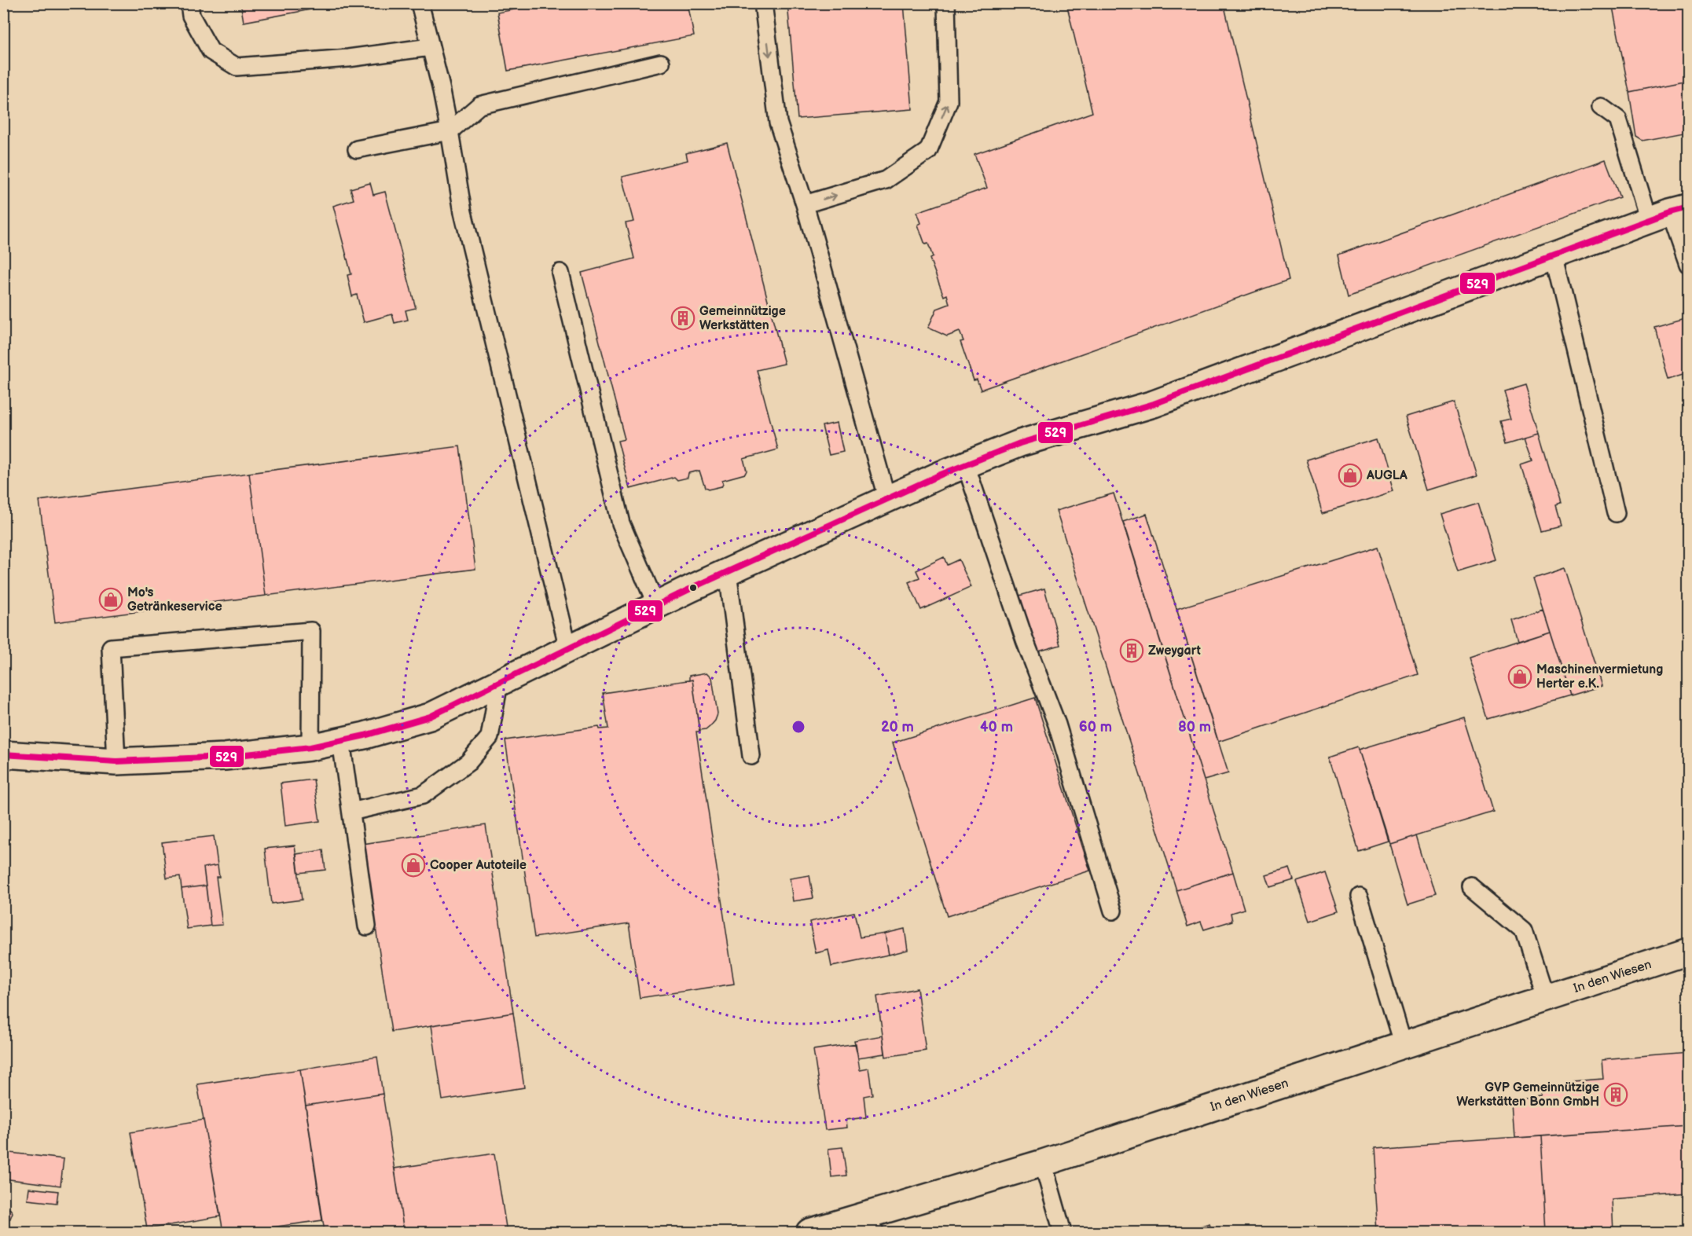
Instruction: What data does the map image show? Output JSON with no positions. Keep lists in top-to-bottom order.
{
  "streets": {
    "street": ["In den Wiesen"]
  },
  "places": {
    "building": ["Gemeinnützige Werkstätten", "Zweygart", "GVP Gemeinnützige Werkstätten Bonn GmbH"],
    "shop": [
      "AUGLA",
      "Mo's Getränkeservice",
      "Maschinenvermietung Herter e.K.",
      "Cooper Autoteile"
    ]
  },
  "lines": ["transit line 529"],
  "rings": [
    "20 m",
    "40 m",
    "60 m",
    "80 m"
  ]
}
